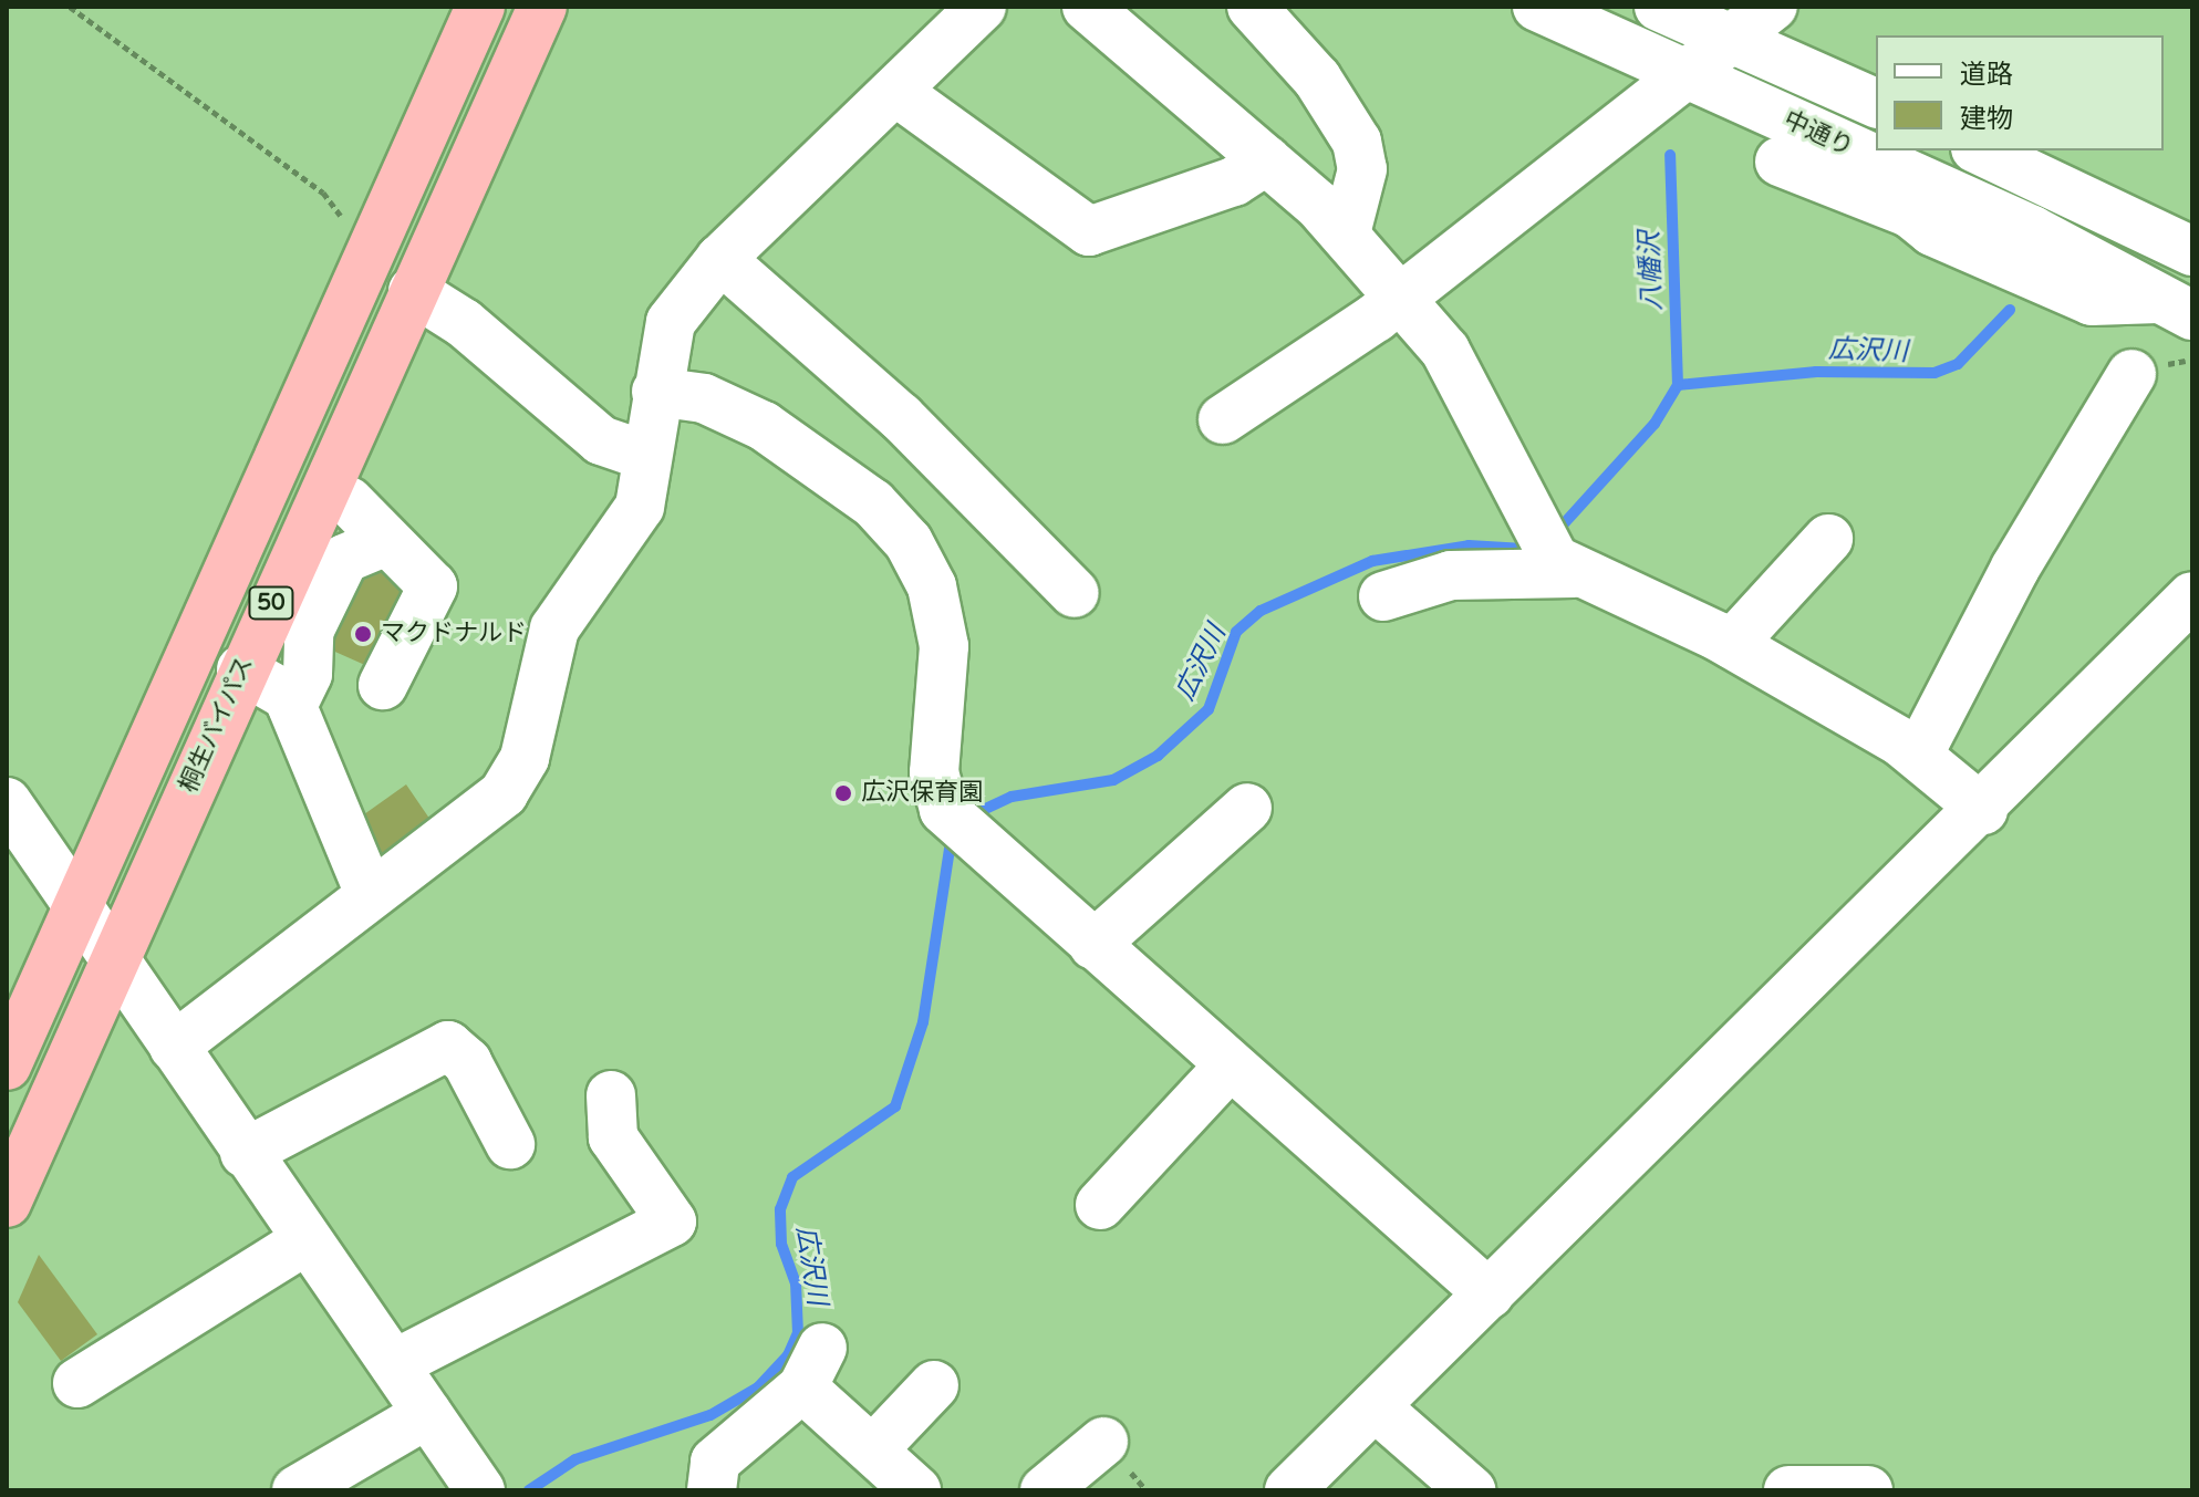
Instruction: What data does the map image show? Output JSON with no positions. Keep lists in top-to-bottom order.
{
  "streets": {
    "highway": ["50", "桐生バイパス"],
    "street": ["中通り"]
  },
  "water": ["八幡沢", "広沢川"],
  "places": ["マクドナルド", "広沢保育園"],
  "legend": ["道路", "建物"]
}
